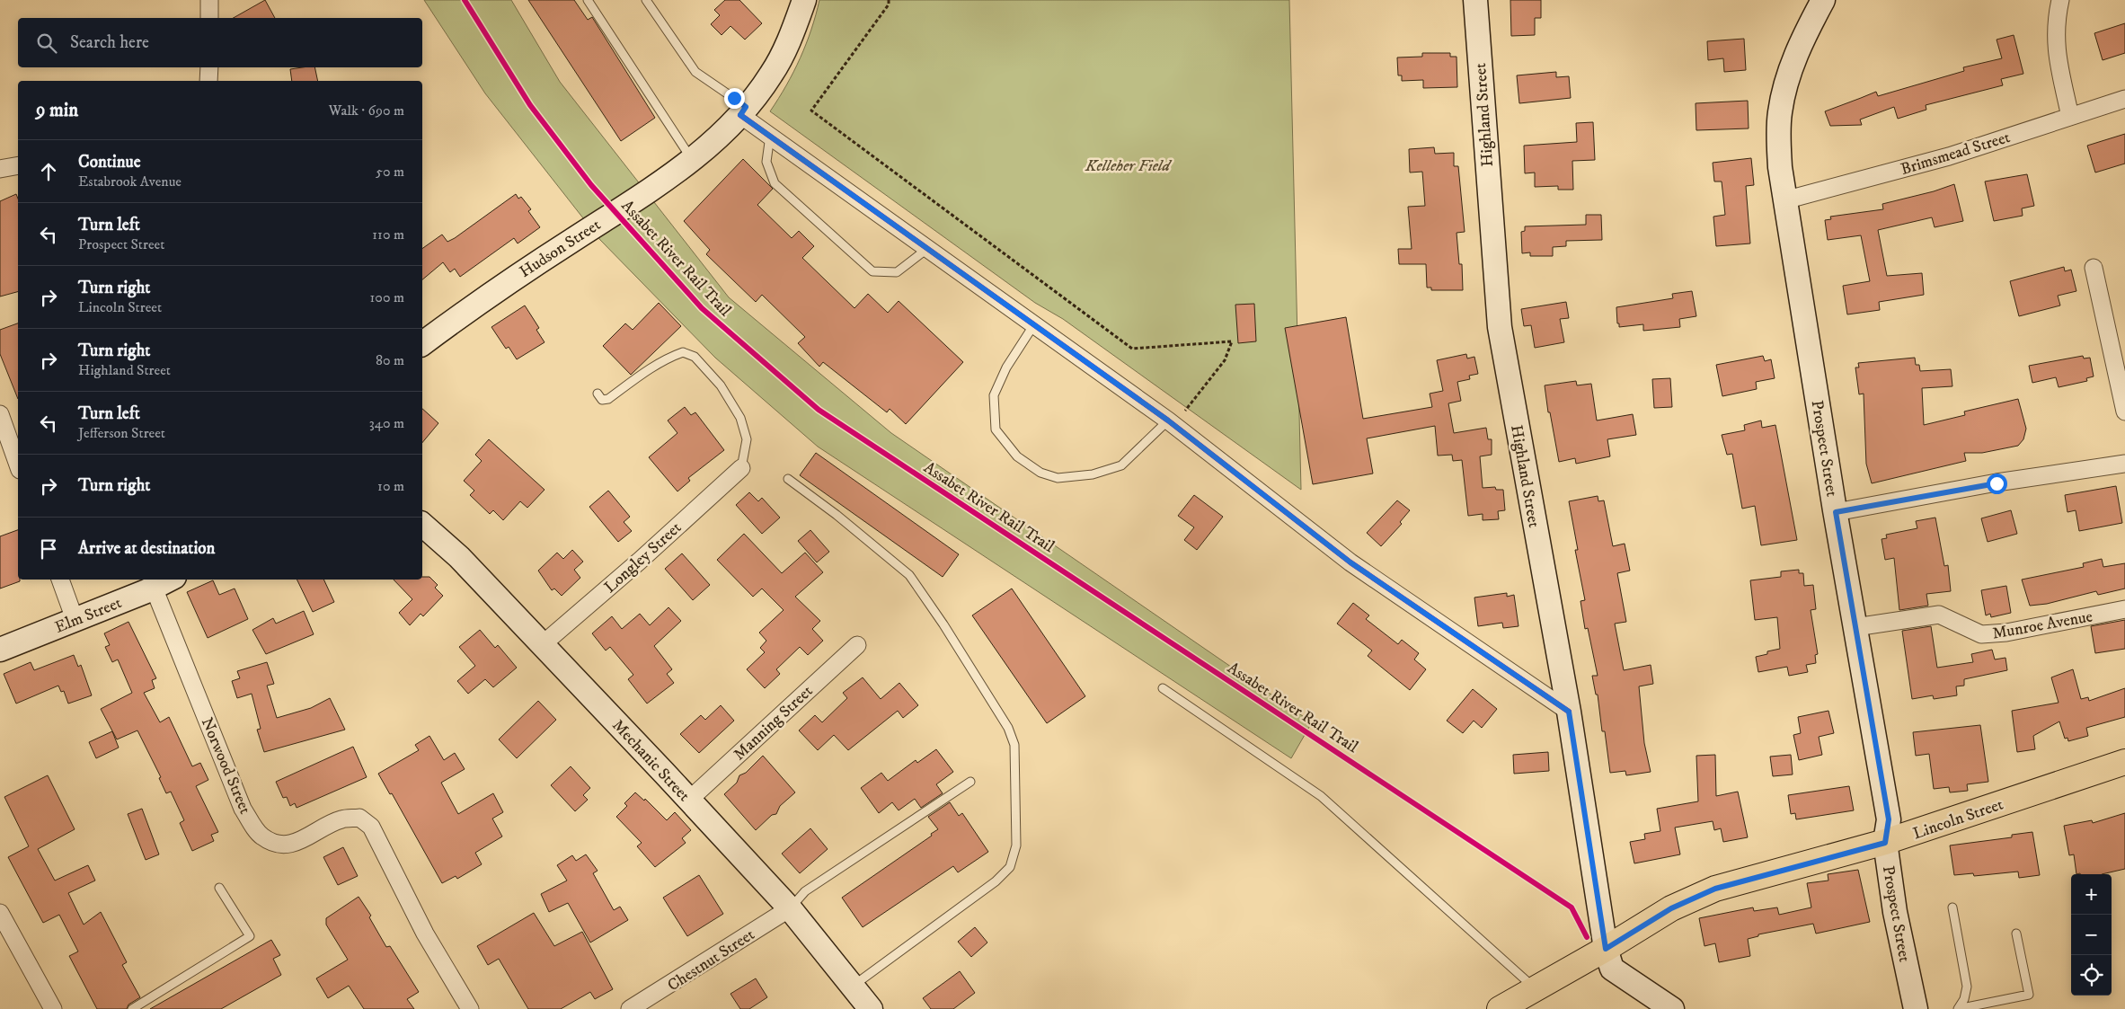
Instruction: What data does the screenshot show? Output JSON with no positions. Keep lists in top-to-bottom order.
{
  "streets": {
    "main road": ["Lincoln Street"],
    "street": [
      "Highland Street",
      "Brimsmead Street",
      "Hudson Street",
      "Prospect Street",
      "Longley Street",
      "Elm Street",
      "Munroe Avenue",
      "Manning Street",
      "Mechanic Street",
      "Norwood Street",
      "Chestnut Street"
    ],
    "cycle path": ["Assabet River Rail Trail"]
  },
  "crossings": [
    ["Highland Street", "Lincoln Street"],
    ["Brimsmead Street", "Prospect Street"],
    ["Prospect Street", "Munroe Avenue"],
    ["Prospect Street", "Lincoln Street"],
    ["Longley Street", "Mechanic Street"],
    ["Elm Street", "Norwood Street"],
    ["Manning Street", "Mechanic Street"],
    ["Mechanic Street", "Chestnut Street"]
  ],
  "parks": ["Kelleher Field"],
  "page": {
    "search": "Search here",
    "heading": ["9 min", "Walk · 690 m"],
    "list": [
      ["Continue", "Estabrook Avenue", "50 m"],
      ["Turn left", "Prospect Street", "110 m"],
      ["Turn right", "Lincoln Street", "100 m"],
      ["Turn right", "Highland Street", "80 m"],
      ["Turn left", "Jefferson Street", "340 m"],
      ["Turn right", "10 m"],
      "Arrive at destination"
    ],
    "map_buttons": ["+", "−"]
  }
}
